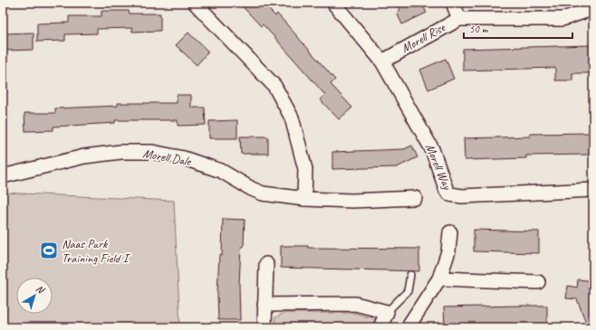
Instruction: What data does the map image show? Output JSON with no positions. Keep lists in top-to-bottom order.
{
  "streets": {
    "street": ["Morell Rise", "Morell Dale", "Morell Way"]
  },
  "crossings": [
    ["Morell Rise", "Morell Way"]
  ],
  "places": {
    "sports": ["Naas Park Training Field I"]
  },
  "scale_bar": "50 m",
  "north": "top right"
}
